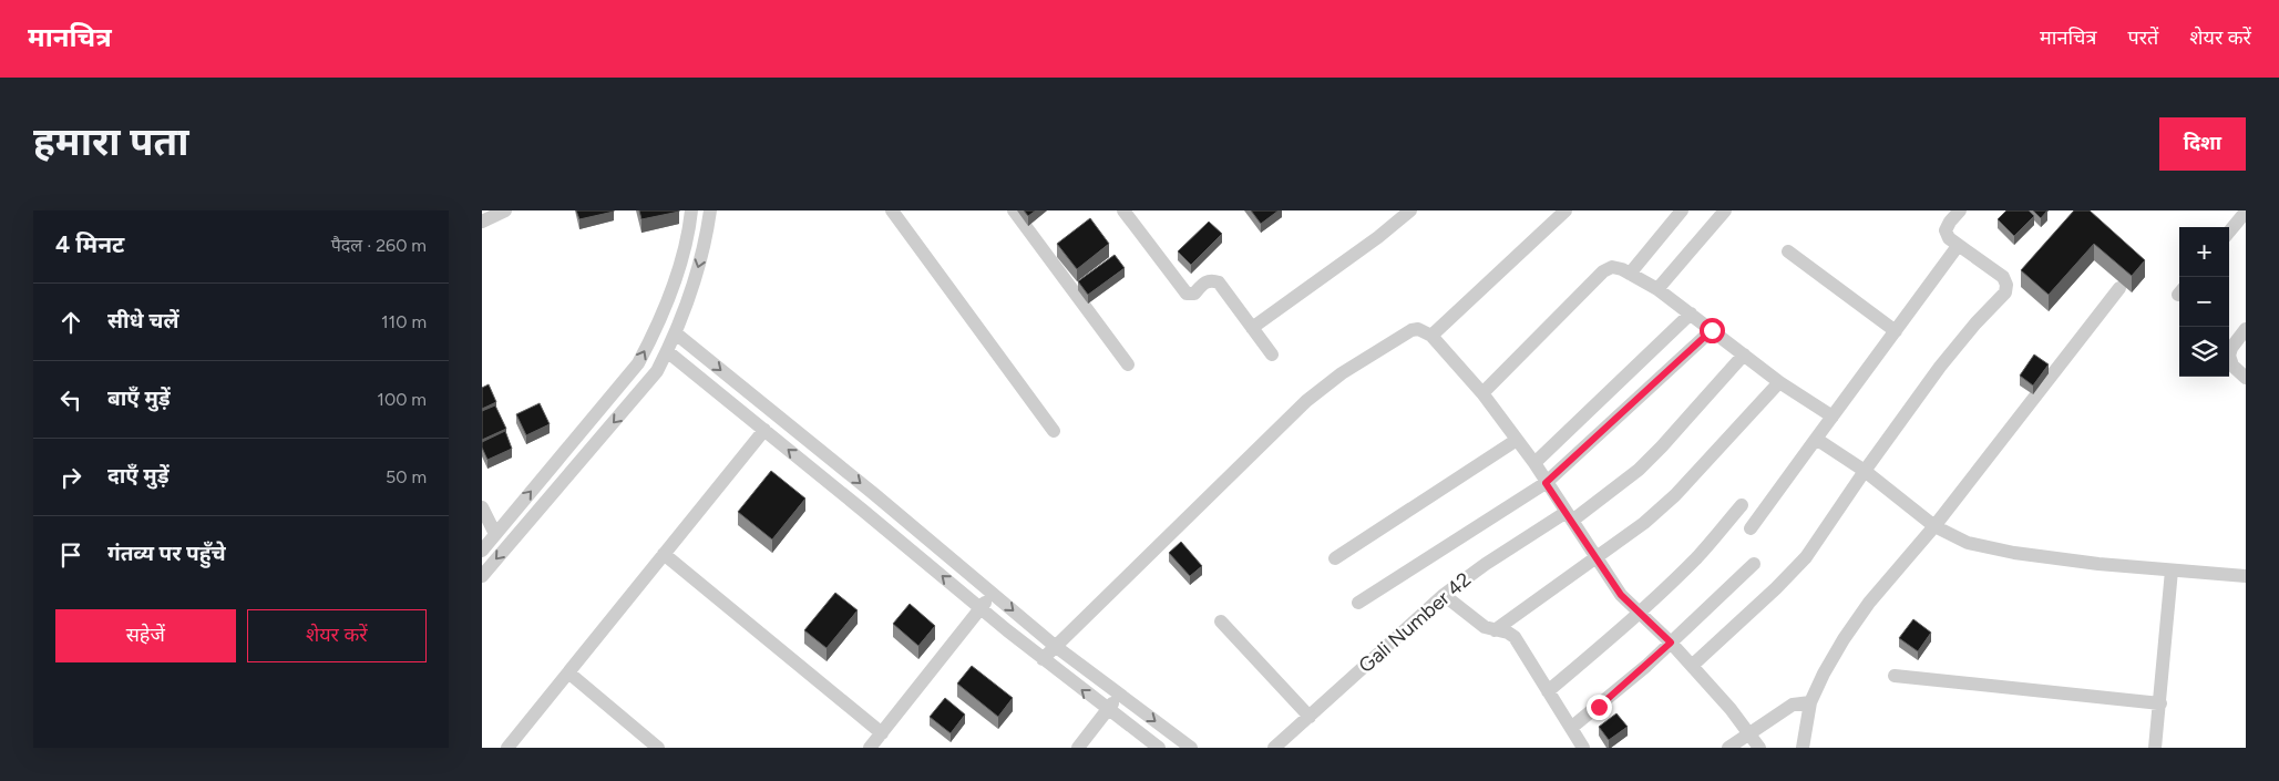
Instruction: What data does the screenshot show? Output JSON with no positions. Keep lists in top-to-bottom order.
{
  "streets": {
    "street": ["Gali Number 42"]
  },
  "page": {
    "header": "मानचित्र",
    "nav": ["मानचित्र", "परतें", "शेयर करें"],
    "buttons": [
      "दिशा",
      ["सहेजें", "शेयर करें"]
    ],
    "title": "हमारा पता",
    "heading": ["4 मिनट", "पैदल · 260 m"],
    "map_buttons": ["+", "−"],
    "list": [
      ["सीधे चलें", "110 m"],
      ["बाएँ मुड़ें", "100 m"],
      ["दाएँ मुड़ें", "50 m"],
      "गंतव्य पर पहुँचे"
    ]
  }
}
